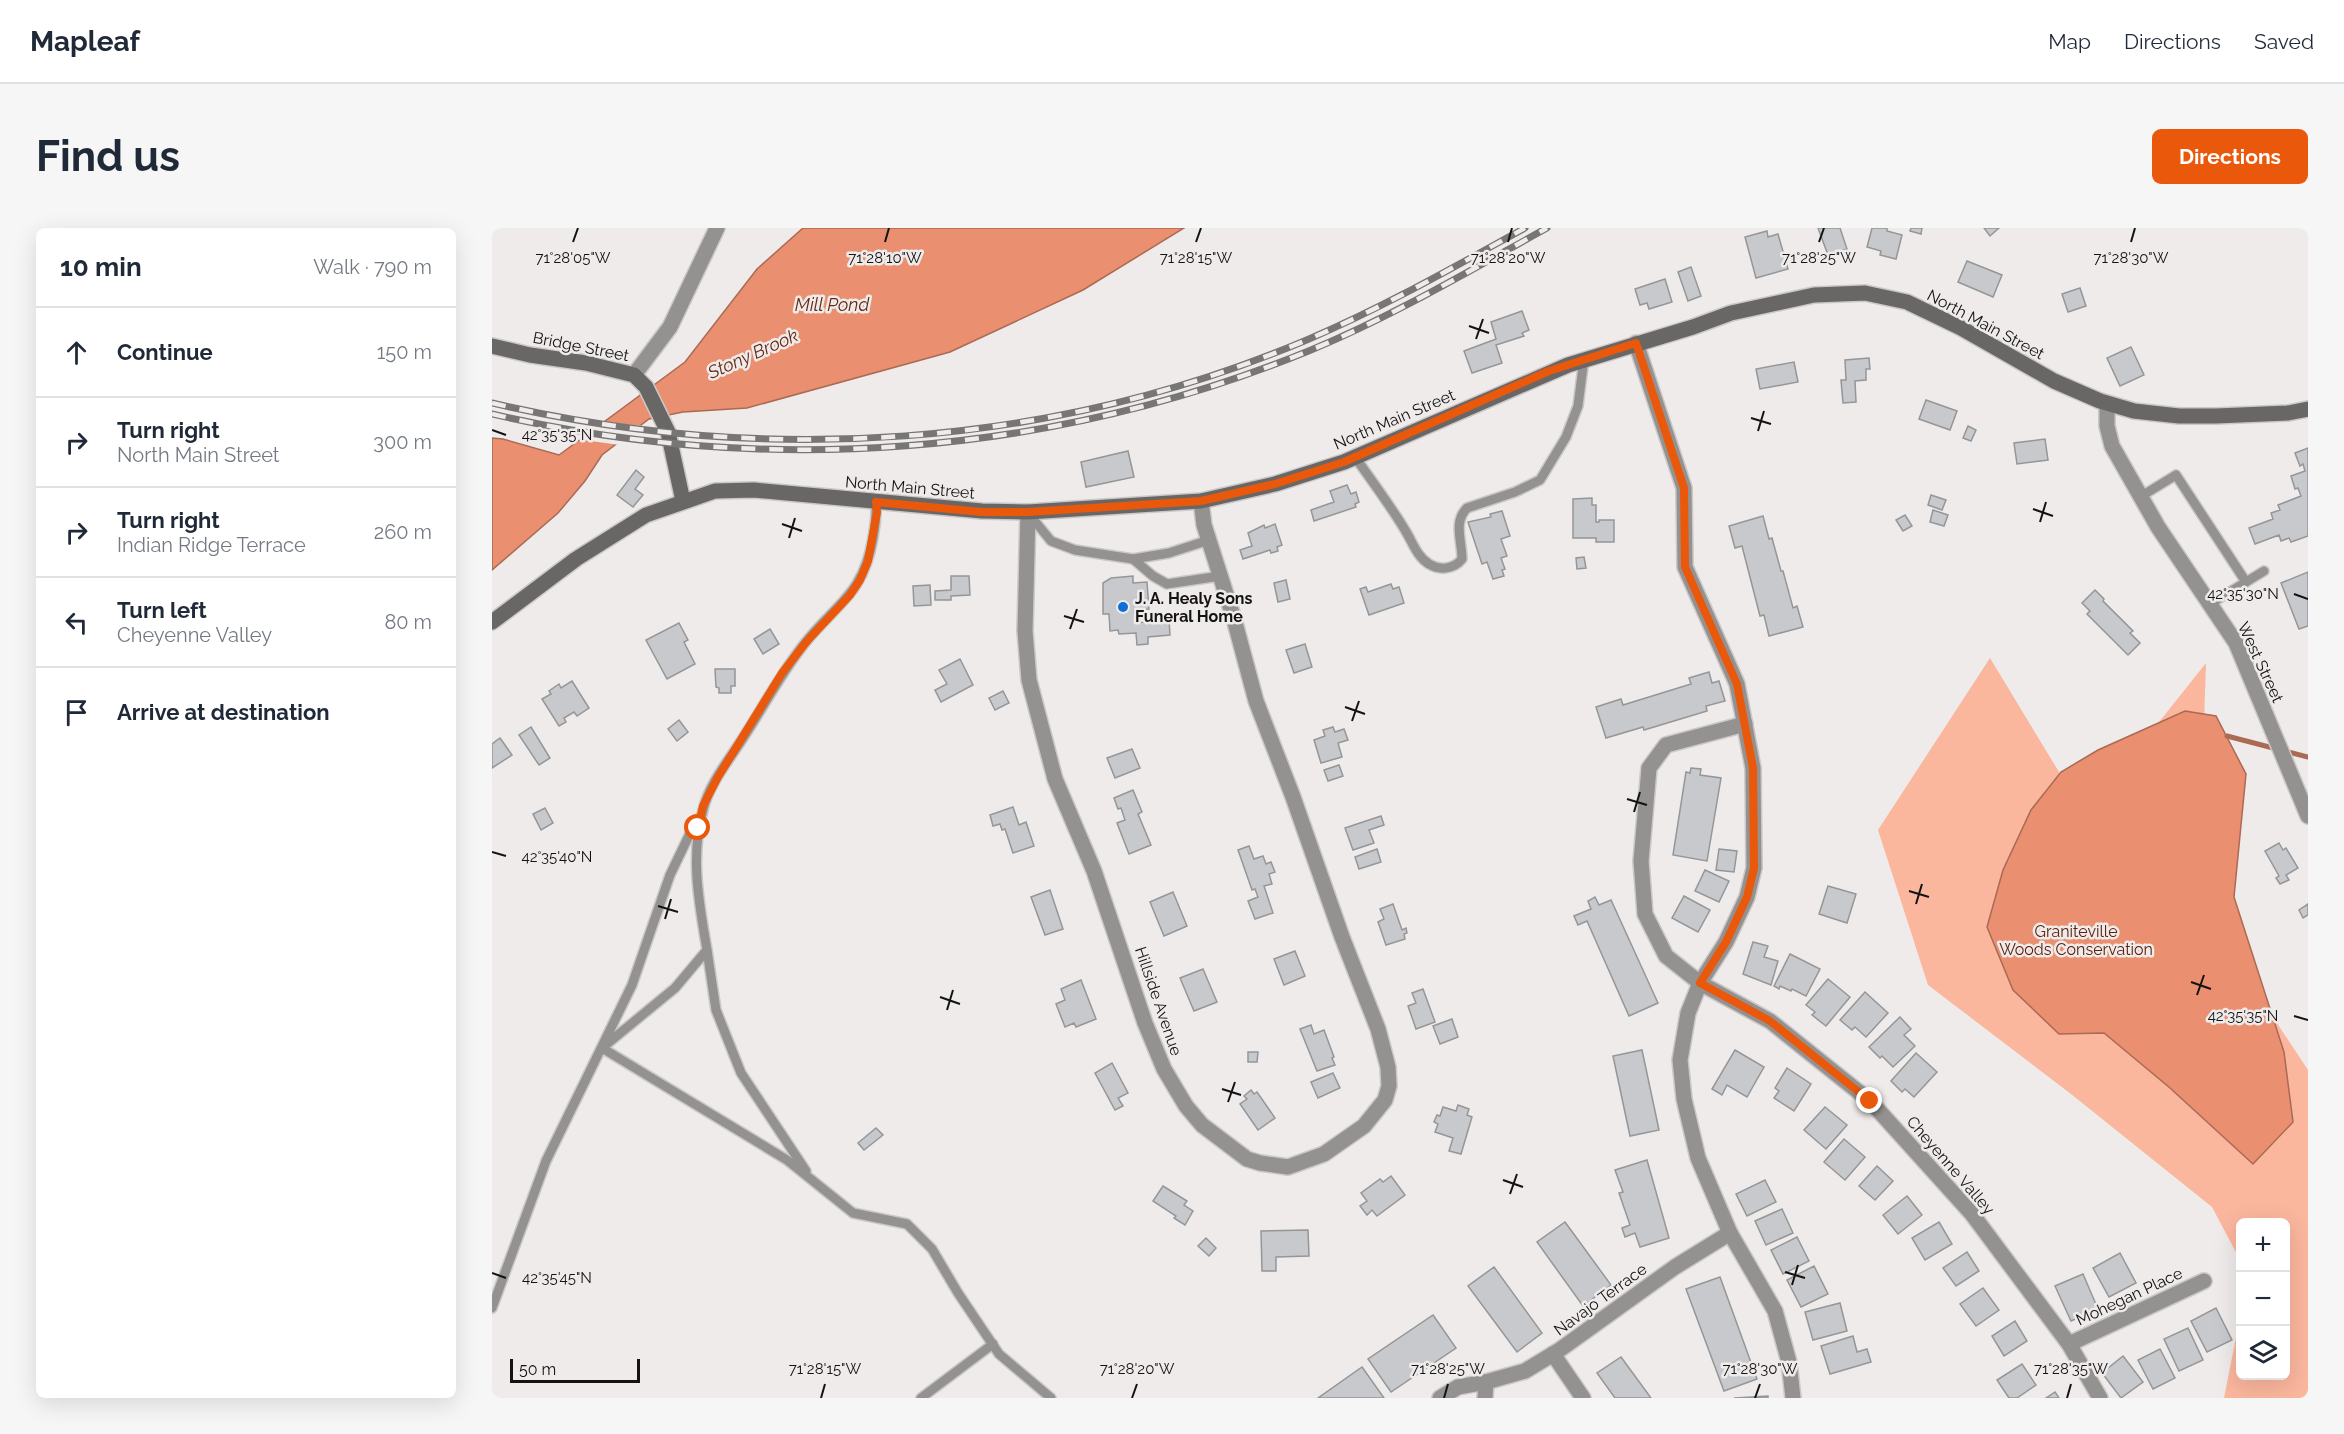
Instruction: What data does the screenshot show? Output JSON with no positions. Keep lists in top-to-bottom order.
{
  "streets": {
    "main road": ["North Main Street", "Bridge Street"],
    "street": [
      "West Street",
      "Hillside Avenue",
      "Cheyenne Valley",
      "Mohegan Place",
      "Navajo Terrace"
    ]
  },
  "crossings": [
    ["North Main Street", "Bridge Street"],
    ["North Main Street", "West Street"],
    ["North Main Street", "Hillside Avenue"],
    ["Cheyenne Valley", "Mohegan Place"]
  ],
  "water": ["Mill Pond", "Stony Brook"],
  "parks": ["Graniteville Woods Conservation"],
  "places": ["J. A. Healy Sons Funeral Home"],
  "scale_bar": "50 m",
  "page": {
    "header": "Mapleaf",
    "nav": ["Map", "Directions", "Saved"],
    "buttons": "Directions",
    "title": "Find us",
    "heading": ["10 min", "Walk · 790 m"],
    "list": [
      ["Continue", "150 m"],
      ["Turn right", "North Main Street", "300 m"],
      ["Turn right", "Indian Ridge Terrace", "260 m"],
      ["Turn left", "Cheyenne Valley", "80 m"],
      "Arrive at destination"
    ],
    "map_buttons": ["+", "−"],
    "scale": "50 m"
  },
  "coordinates": [
    "71°28'05\"W",
    "71°28'10\"W",
    "71°28'15\"W",
    "71°28'20\"W",
    "71°28'25\"W",
    "71°28'30\"W",
    "42°35'35\"N",
    "42°35'30\"N",
    "42°35'40\"N",
    "42°35'45\"N",
    "71°28'35\"W"
  ]
}
